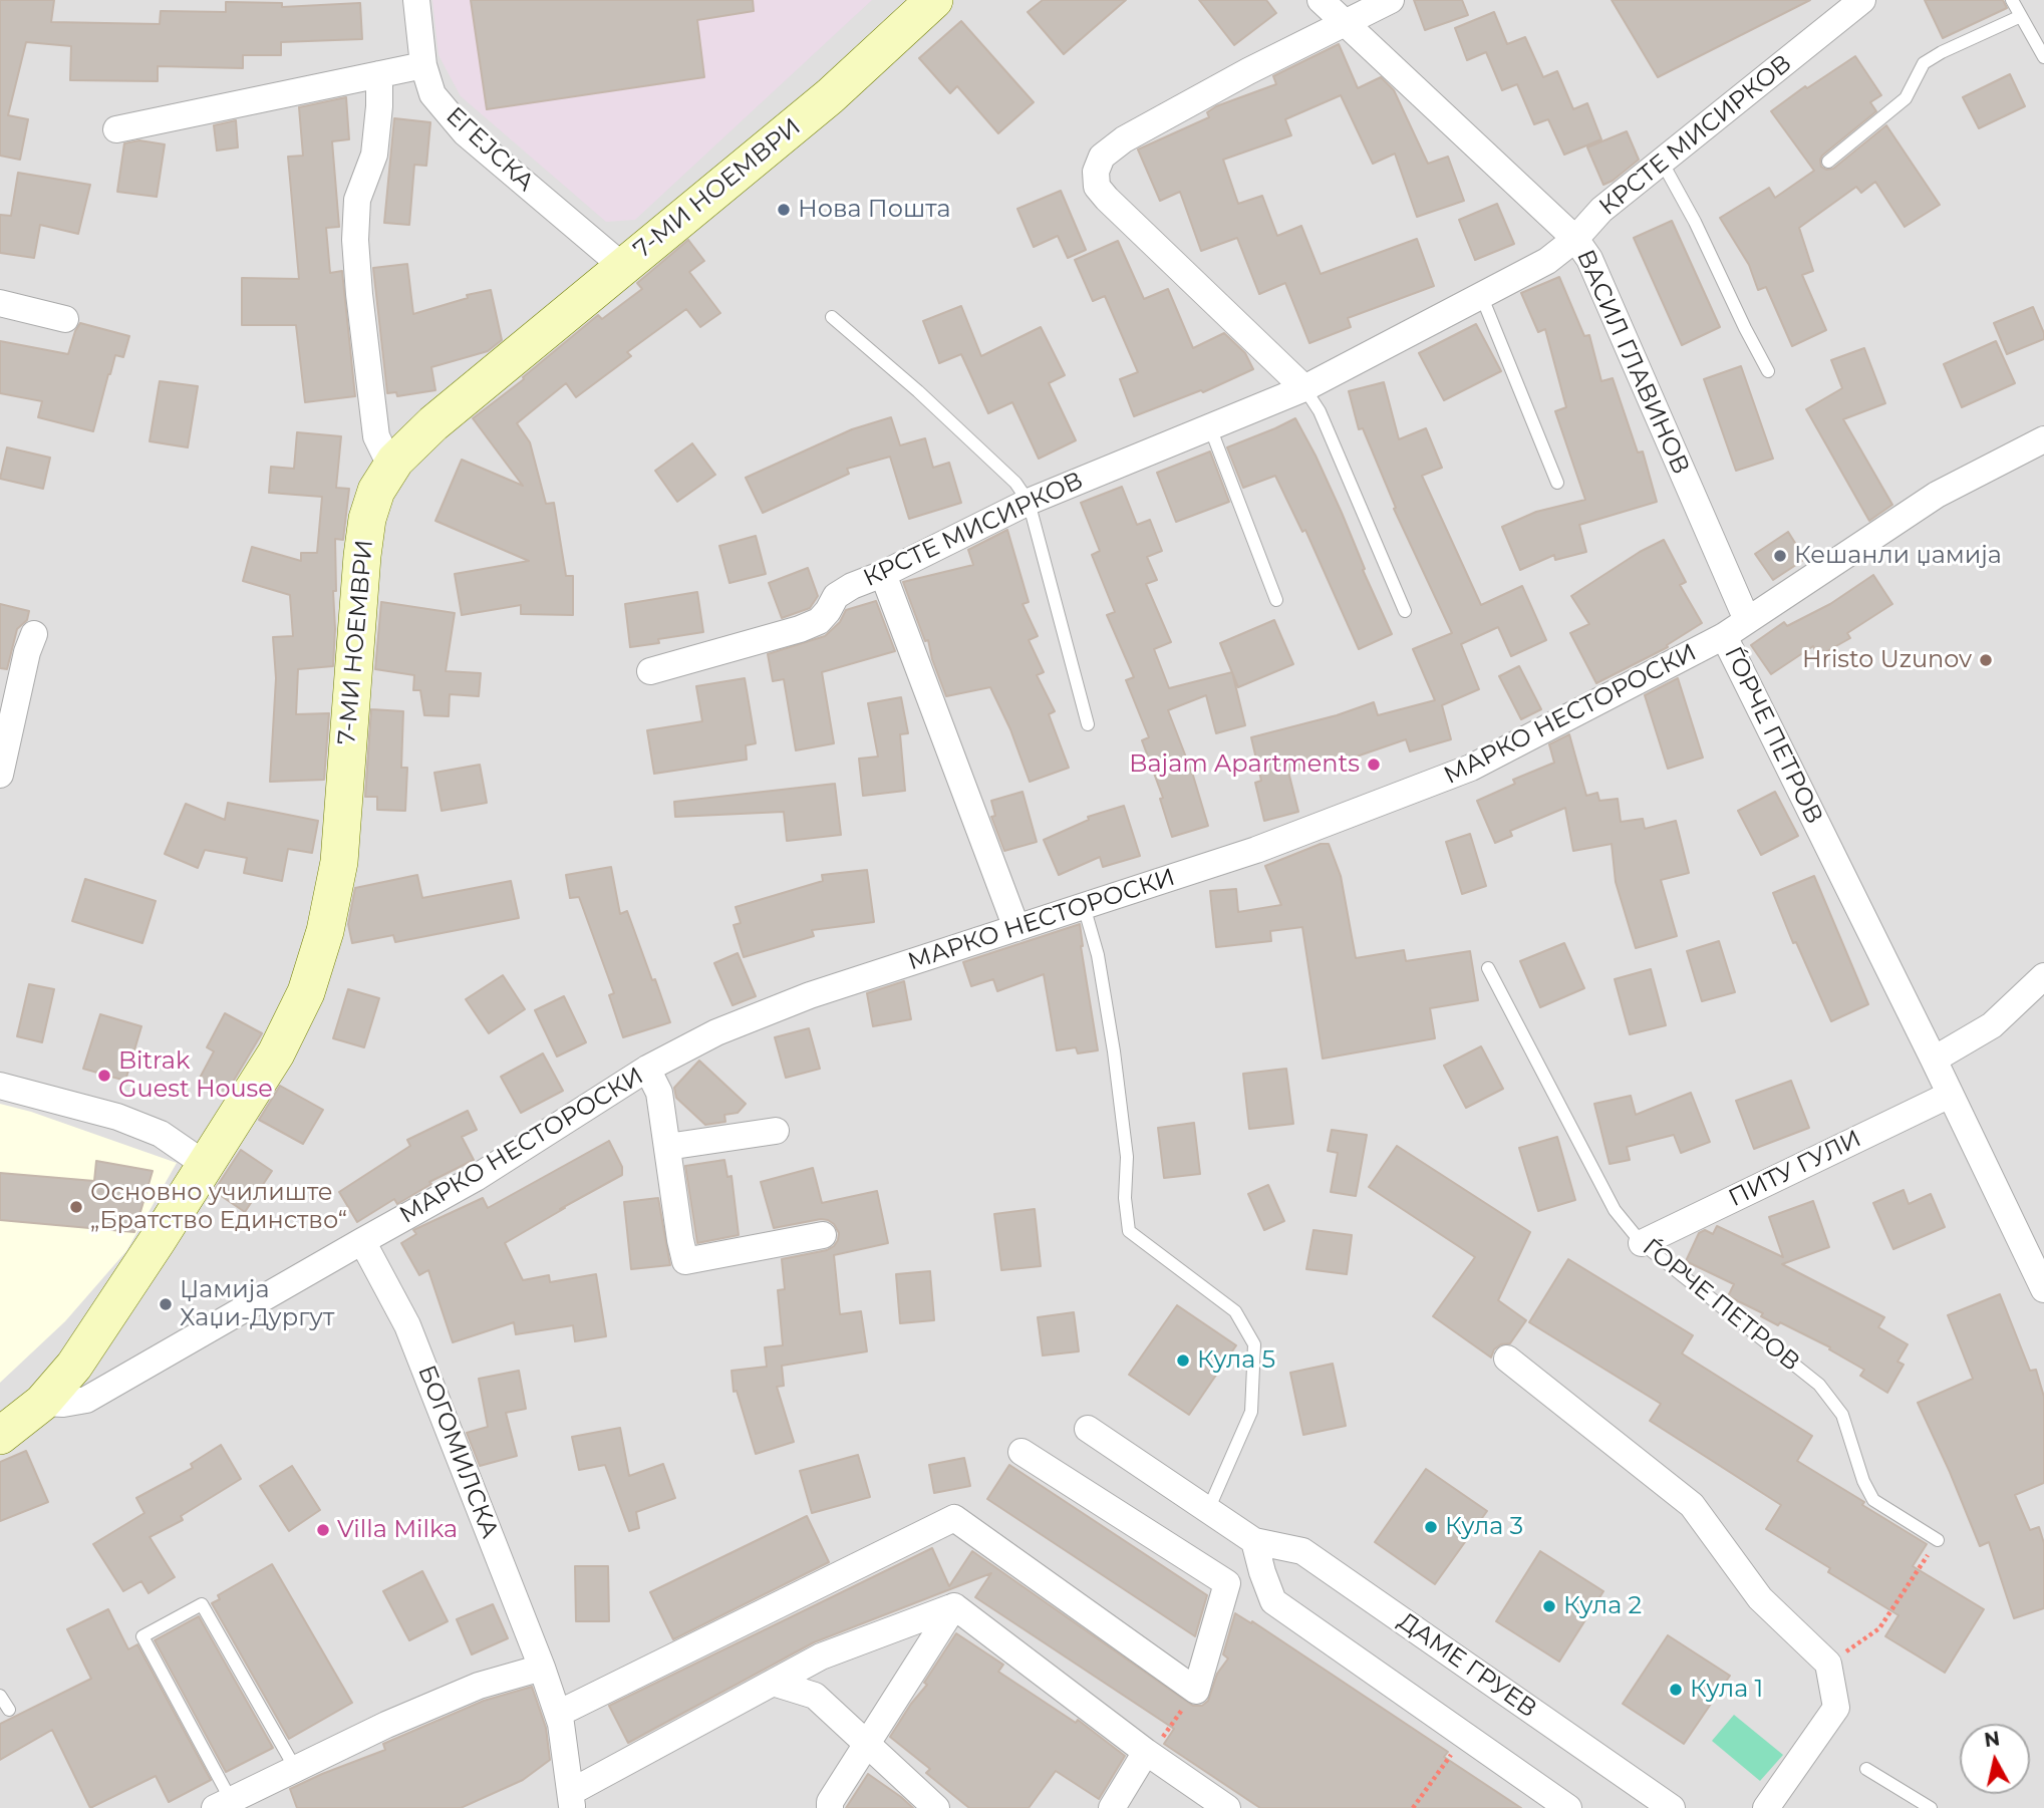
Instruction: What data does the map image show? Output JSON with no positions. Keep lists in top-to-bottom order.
{
  "streets": {
    "street": [
      "КРСТЕ МИСИРКОВ",
      "ЕГЕЈСКА",
      "7-МИ НОЕМВРИ",
      "ВАСИЛ ГЛАВИНОВ",
      "МАРКО НЕСТОРОСКИ",
      "ЃОРЧЕ ПЕТРОВ",
      "ПИТУ ГУЛИ",
      "БОГОМИЛСКА",
      "ДАМЕ ГРУЕВ"
    ]
  },
  "crossings": [
    ["КРСТЕ МИСИРКОВ", "ВАСИЛ ГЛАВИНОВ"],
    ["ЕГЕЈСКА", "7-МИ НОЕМВРИ"],
    ["7-МИ НОЕМВРИ", "МАРКО НЕСТОРОСКИ"],
    ["ВАСИЛ ГЛАВИНОВ", "МАРКО НЕСТОРОСКИ"],
    ["МАРКО НЕСТОРОСКИ", "ЃОРЧЕ ПЕТРОВ"],
    ["МАРКО НЕСТОРОСКИ", "БОГОМИЛСКА"],
    ["ЃОРЧЕ ПЕТРОВ", "ПИТУ ГУЛИ"]
  ],
  "places": [
    "Нова Пошта",
    "Кешанли џамија",
    "Hristo Uzunov",
    "Bajam Apartments",
    "Bitrak Guest House",
    "Основно училиште „Братство Единство“",
    "Џамија Хаџи-Дургут",
    "Кула 5",
    "Кула 3",
    "Villa Milka",
    "Кула 2",
    "Кула 1"
  ],
  "north": "top"
}
